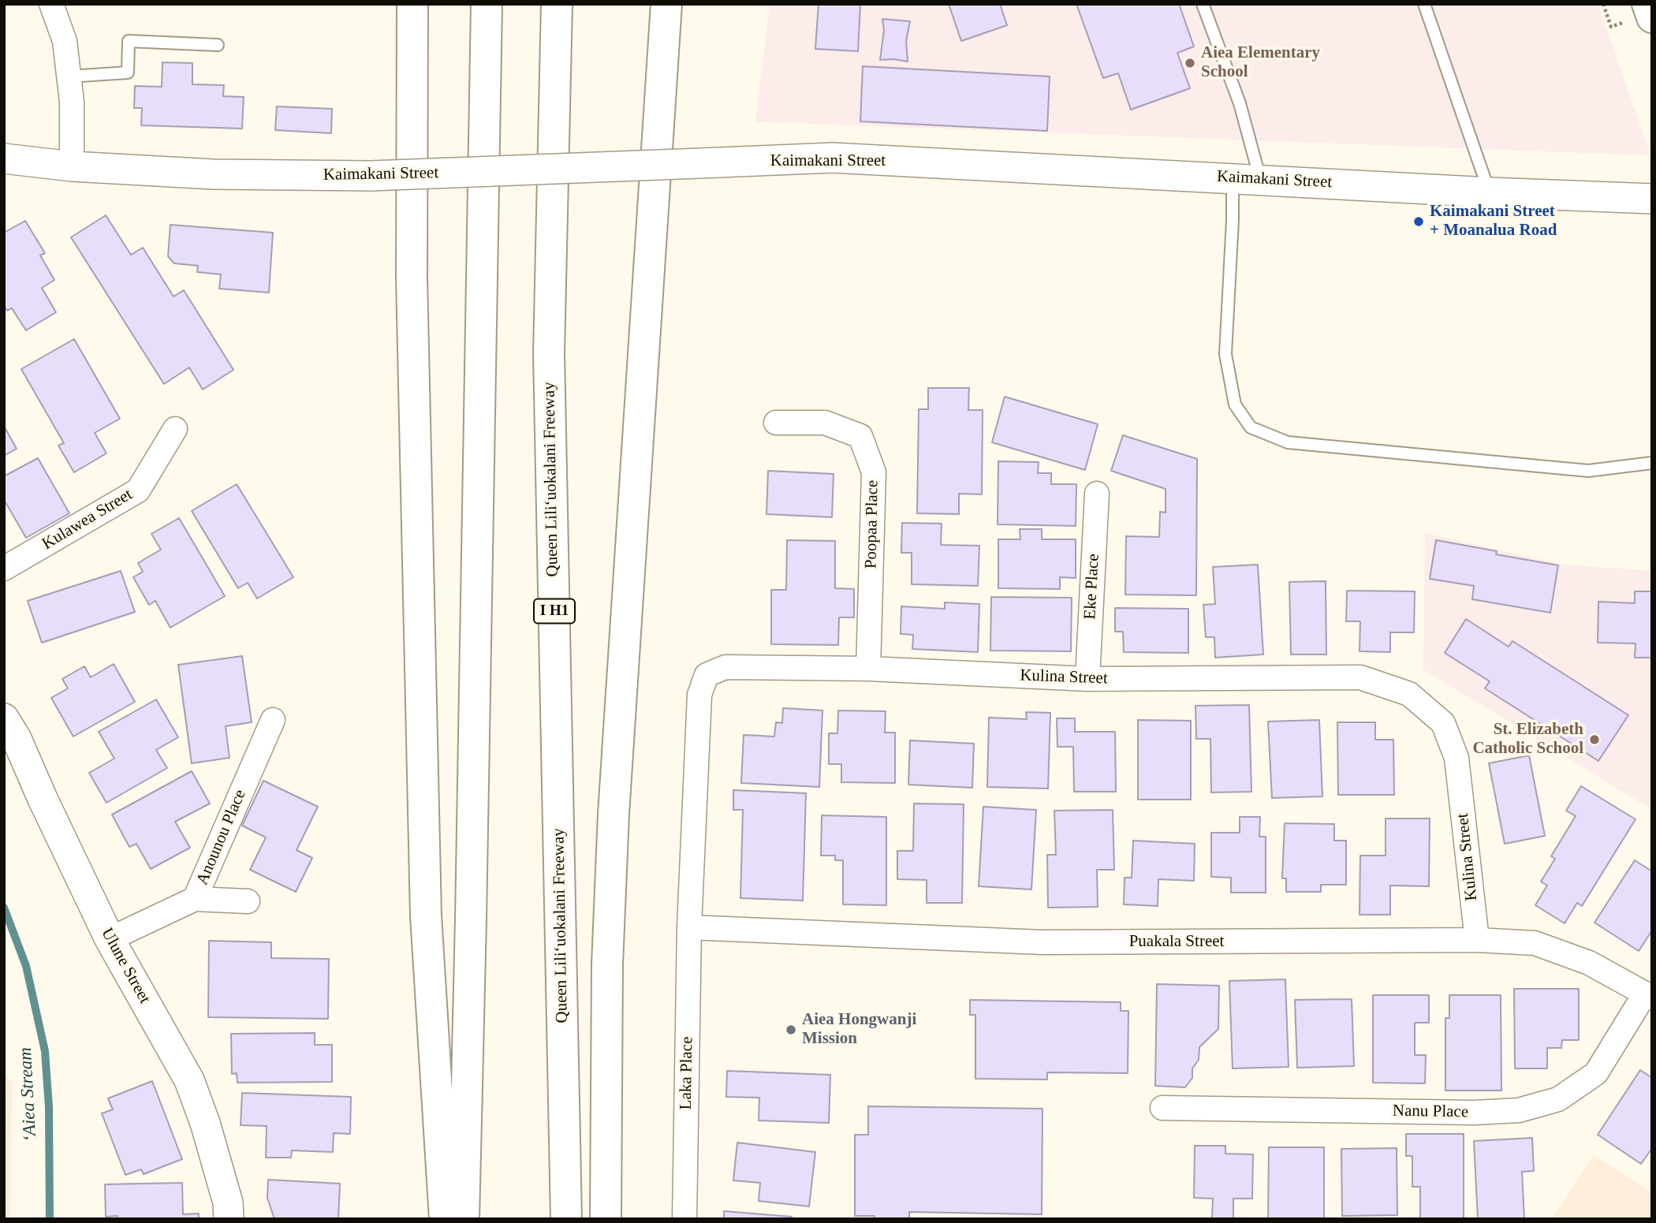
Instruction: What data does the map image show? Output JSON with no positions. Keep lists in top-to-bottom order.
{
  "streets": {
    "highway": ["Queen Liliʻuokalani Freeway", "I H1"],
    "street": [
      "Kaimakani Street",
      "Kulawea Street",
      "Poopaa Place",
      "Eke Place",
      "Kulina Street",
      "Anounou Place",
      "Puakala Street",
      "Ulune Street",
      "Laka Place",
      "Nanu Place"
    ]
  },
  "crossings": [
    ["Poopaa Place", "Kulina Street"],
    ["Eke Place", "Kulina Street"],
    ["Kulina Street", "Puakala Street"],
    ["Kulina Street", "Laka Place"],
    ["Anounou Place", "Ulune Street"],
    ["Puakala Street", "Laka Place"],
    ["Puakala Street", "Nanu Place"]
  ],
  "water": ["ʻAiea Stream"],
  "places": [
    "Aiea Elementary School",
    "Kaimakani Street + Moanalua Road",
    "St. Elizabeth Catholic School",
    "Aiea Hongwanji Mission"
  ]
}
